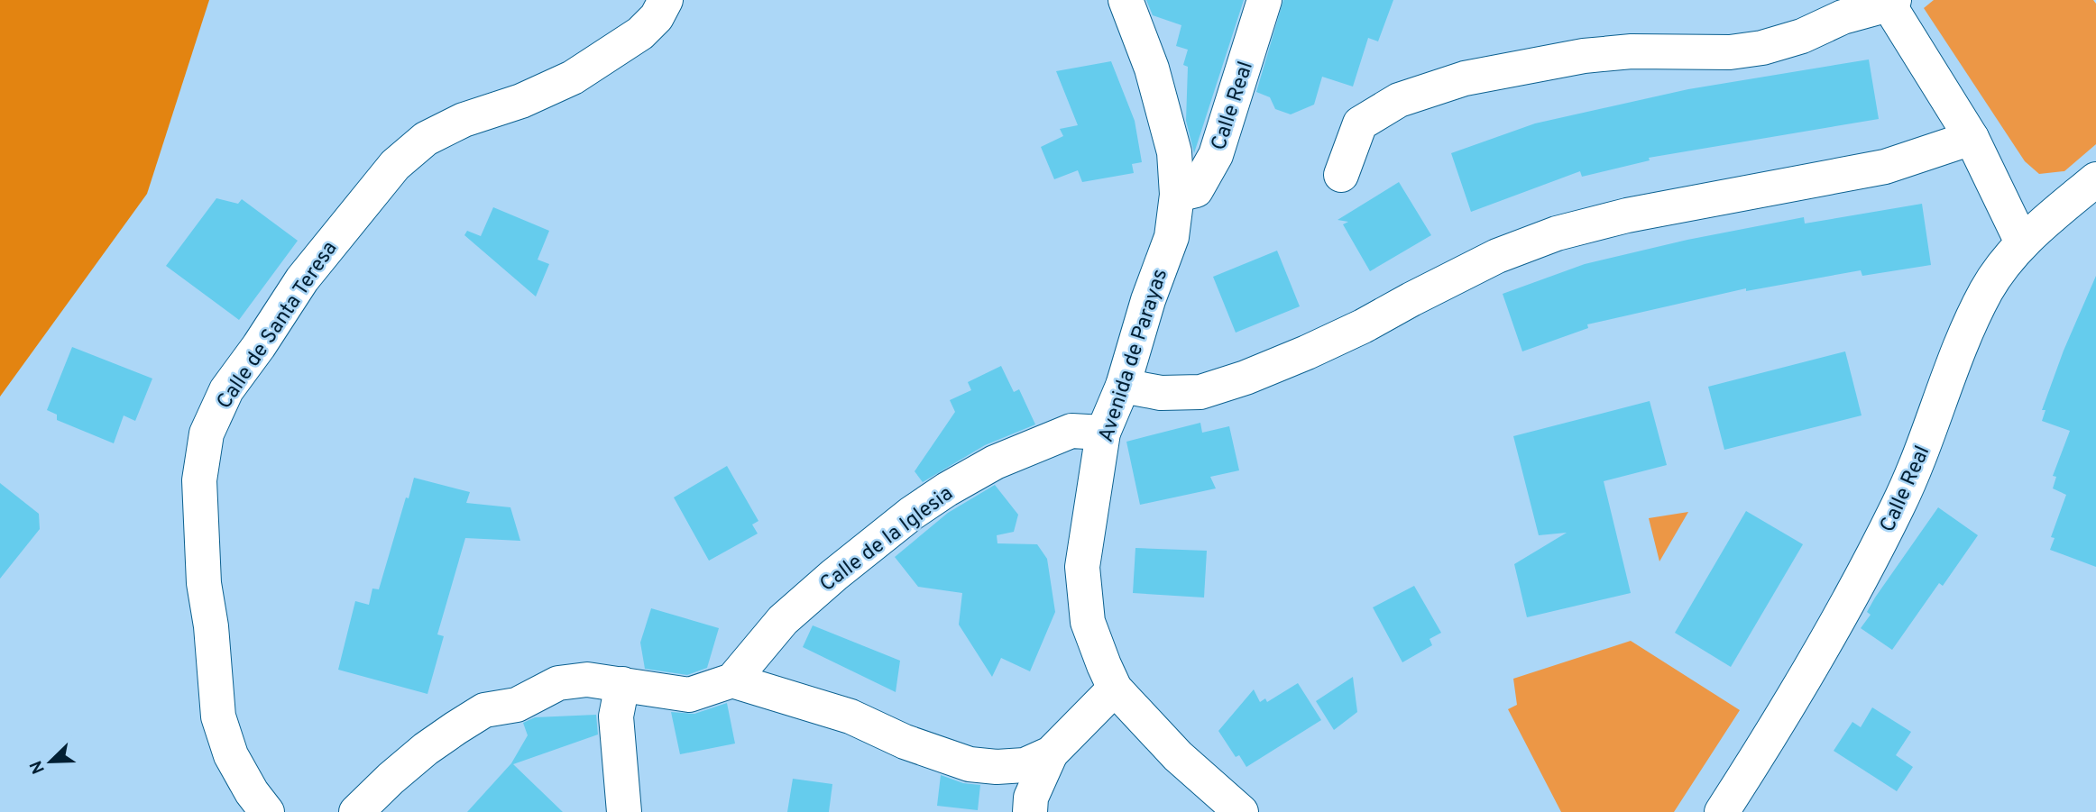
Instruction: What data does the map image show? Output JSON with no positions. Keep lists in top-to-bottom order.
{
  "streets": {
    "street": [
      "Calle Real",
      "Calle de Santa Teresa",
      "Avenida de Parayas",
      "Calle de la Iglesia"
    ]
  },
  "crossings": [
    ["Calle Real", "Avenida de Parayas"],
    ["Avenida de Parayas", "Calle de la Iglesia"]
  ],
  "north": "bottom left"
}
